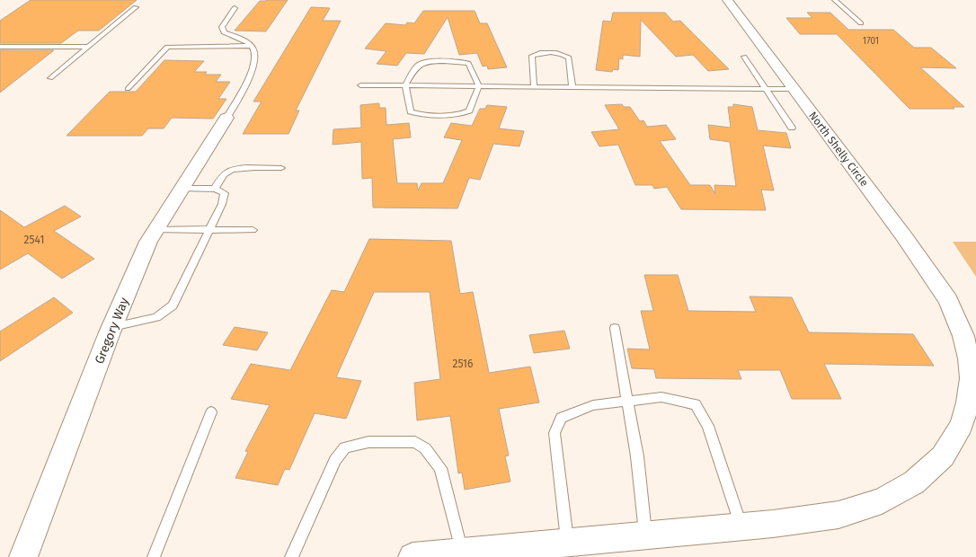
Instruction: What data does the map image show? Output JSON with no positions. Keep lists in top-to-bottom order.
{
  "streets": {
    "street": ["North Shelly Circle", "Gregory Way"]
  },
  "house_numbers": ["1701", "2541", "2516"]
}
